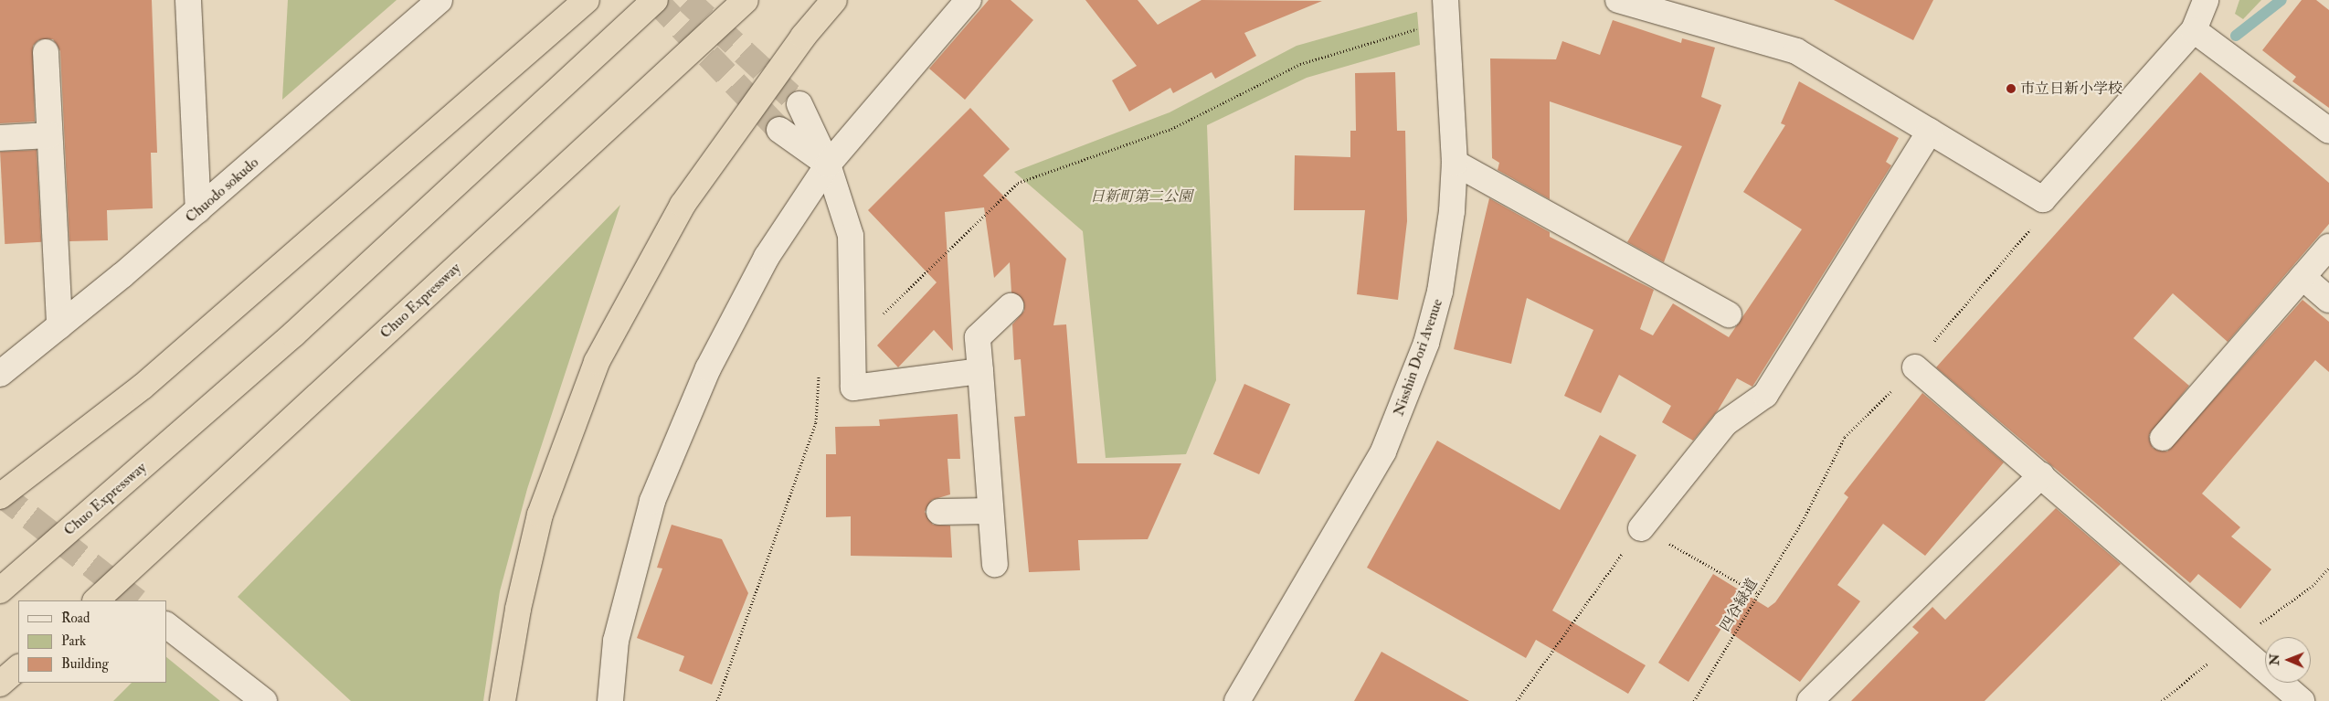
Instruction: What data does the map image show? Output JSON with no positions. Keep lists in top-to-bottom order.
{
  "streets": {
    "highway": ["Chuo Expressway"],
    "street": ["Chuodo sokudo", "Nisshin Dori Avenue"],
    "path": ["四谷緑道"]
  },
  "parks": ["日新町第二公園"],
  "places": ["市立日新小学校"],
  "legend": ["Road", "Park", "Building"],
  "north": "left"
}
